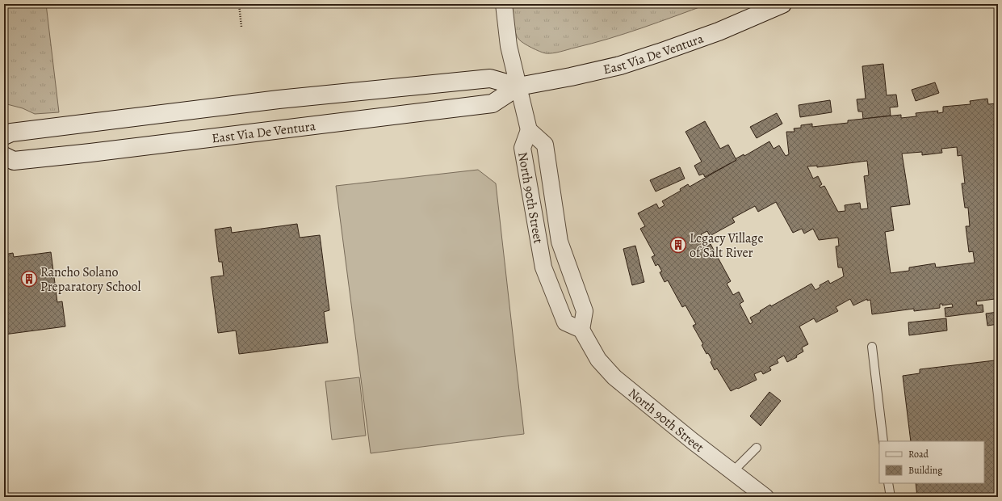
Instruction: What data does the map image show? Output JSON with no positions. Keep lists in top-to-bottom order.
{
  "streets": {
    "main road": ["East Via De Ventura"],
    "street": ["North 90th Street"]
  },
  "places": {
    "building": ["Legacy Village of Salt River", "Rancho Solano Preparatory School"]
  },
  "legend": ["Road", "Building"]
}
